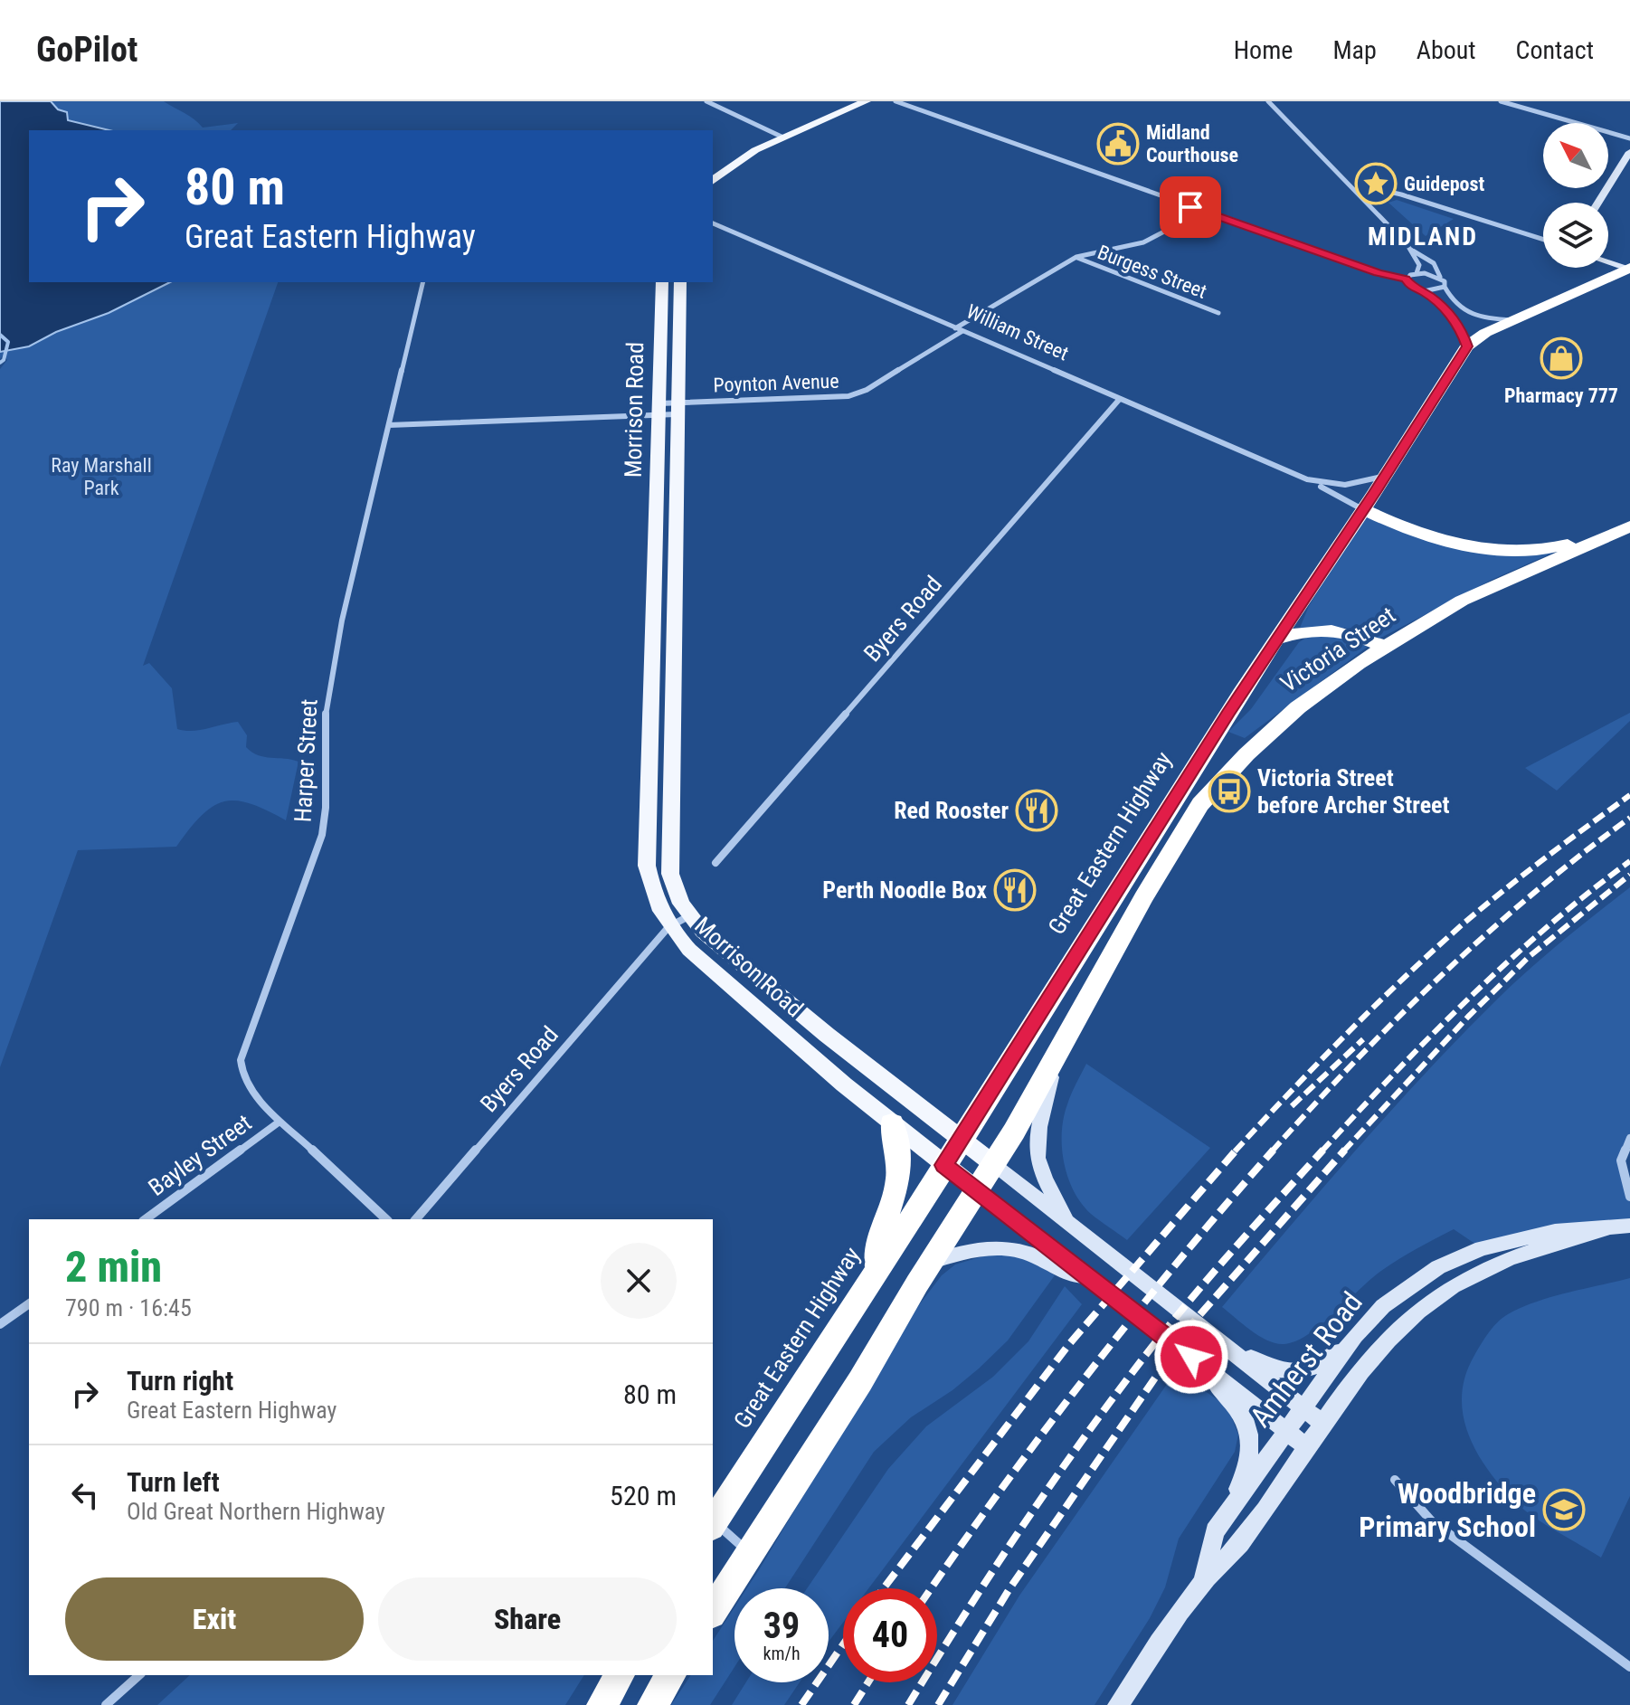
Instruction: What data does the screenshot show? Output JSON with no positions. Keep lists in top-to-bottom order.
{
  "streets": {
    "highway": ["William Street", "Victoria Street", "Great Eastern Highway"],
    "main road": ["Morrison Road"],
    "street": [
      "Burgess Street",
      "Poynton Avenue",
      "Byers Road",
      "Harper Street",
      "Bayley Street",
      "Amherst Road"
    ]
  },
  "crossings": [
    ["William Street", "Poynton Avenue"],
    ["William Street", "Byers Road"],
    ["William Street", "Victoria Street"],
    ["William Street", "Great Eastern Highway"],
    ["Poynton Avenue", "Morrison Road"],
    ["Poynton Avenue", "Harper Street"],
    ["Morrison Road", "Byers Road"],
    ["Morrison Road", "Victoria Street"],
    ["Morrison Road", "Great Eastern Highway"],
    ["Morrison Road", "Amherst Road"],
    ["Harper Street", "Bayley Street"]
  ],
  "districts": ["MIDLAND"],
  "parks": ["Ray Marshall Park"],
  "places": {
    "public building": ["Midland Courthouse"],
    "place": ["Guidepost"],
    "shop": ["Pharmacy 777"],
    "bus stop": ["Victoria Street before Archer Street"],
    "restaurant": ["Red Rooster", "Perth Noodle Box"],
    "school or university": ["Woodbridge Primary School"]
  },
  "north": "top left",
  "page": {
    "header": "GoPilot",
    "nav": [
      "Home",
      "Map",
      "About",
      "Contact"
    ],
    "turn": ["80 m", "Great Eastern Highway"],
    "heading": ["2 min", "790 m · 16:45"],
    "list": [
      {
        "name": "Turn right",
        "note": "Great Eastern Highway",
        "value": "80 m"
      },
      {
        "name": "Turn left",
        "note": "Old Great Northern Highway",
        "value": "520 m"
      }
    ],
    "buttons": ["Exit", "Share"],
    "speed": "39 km/h",
    "limit": "40"
  }
}
